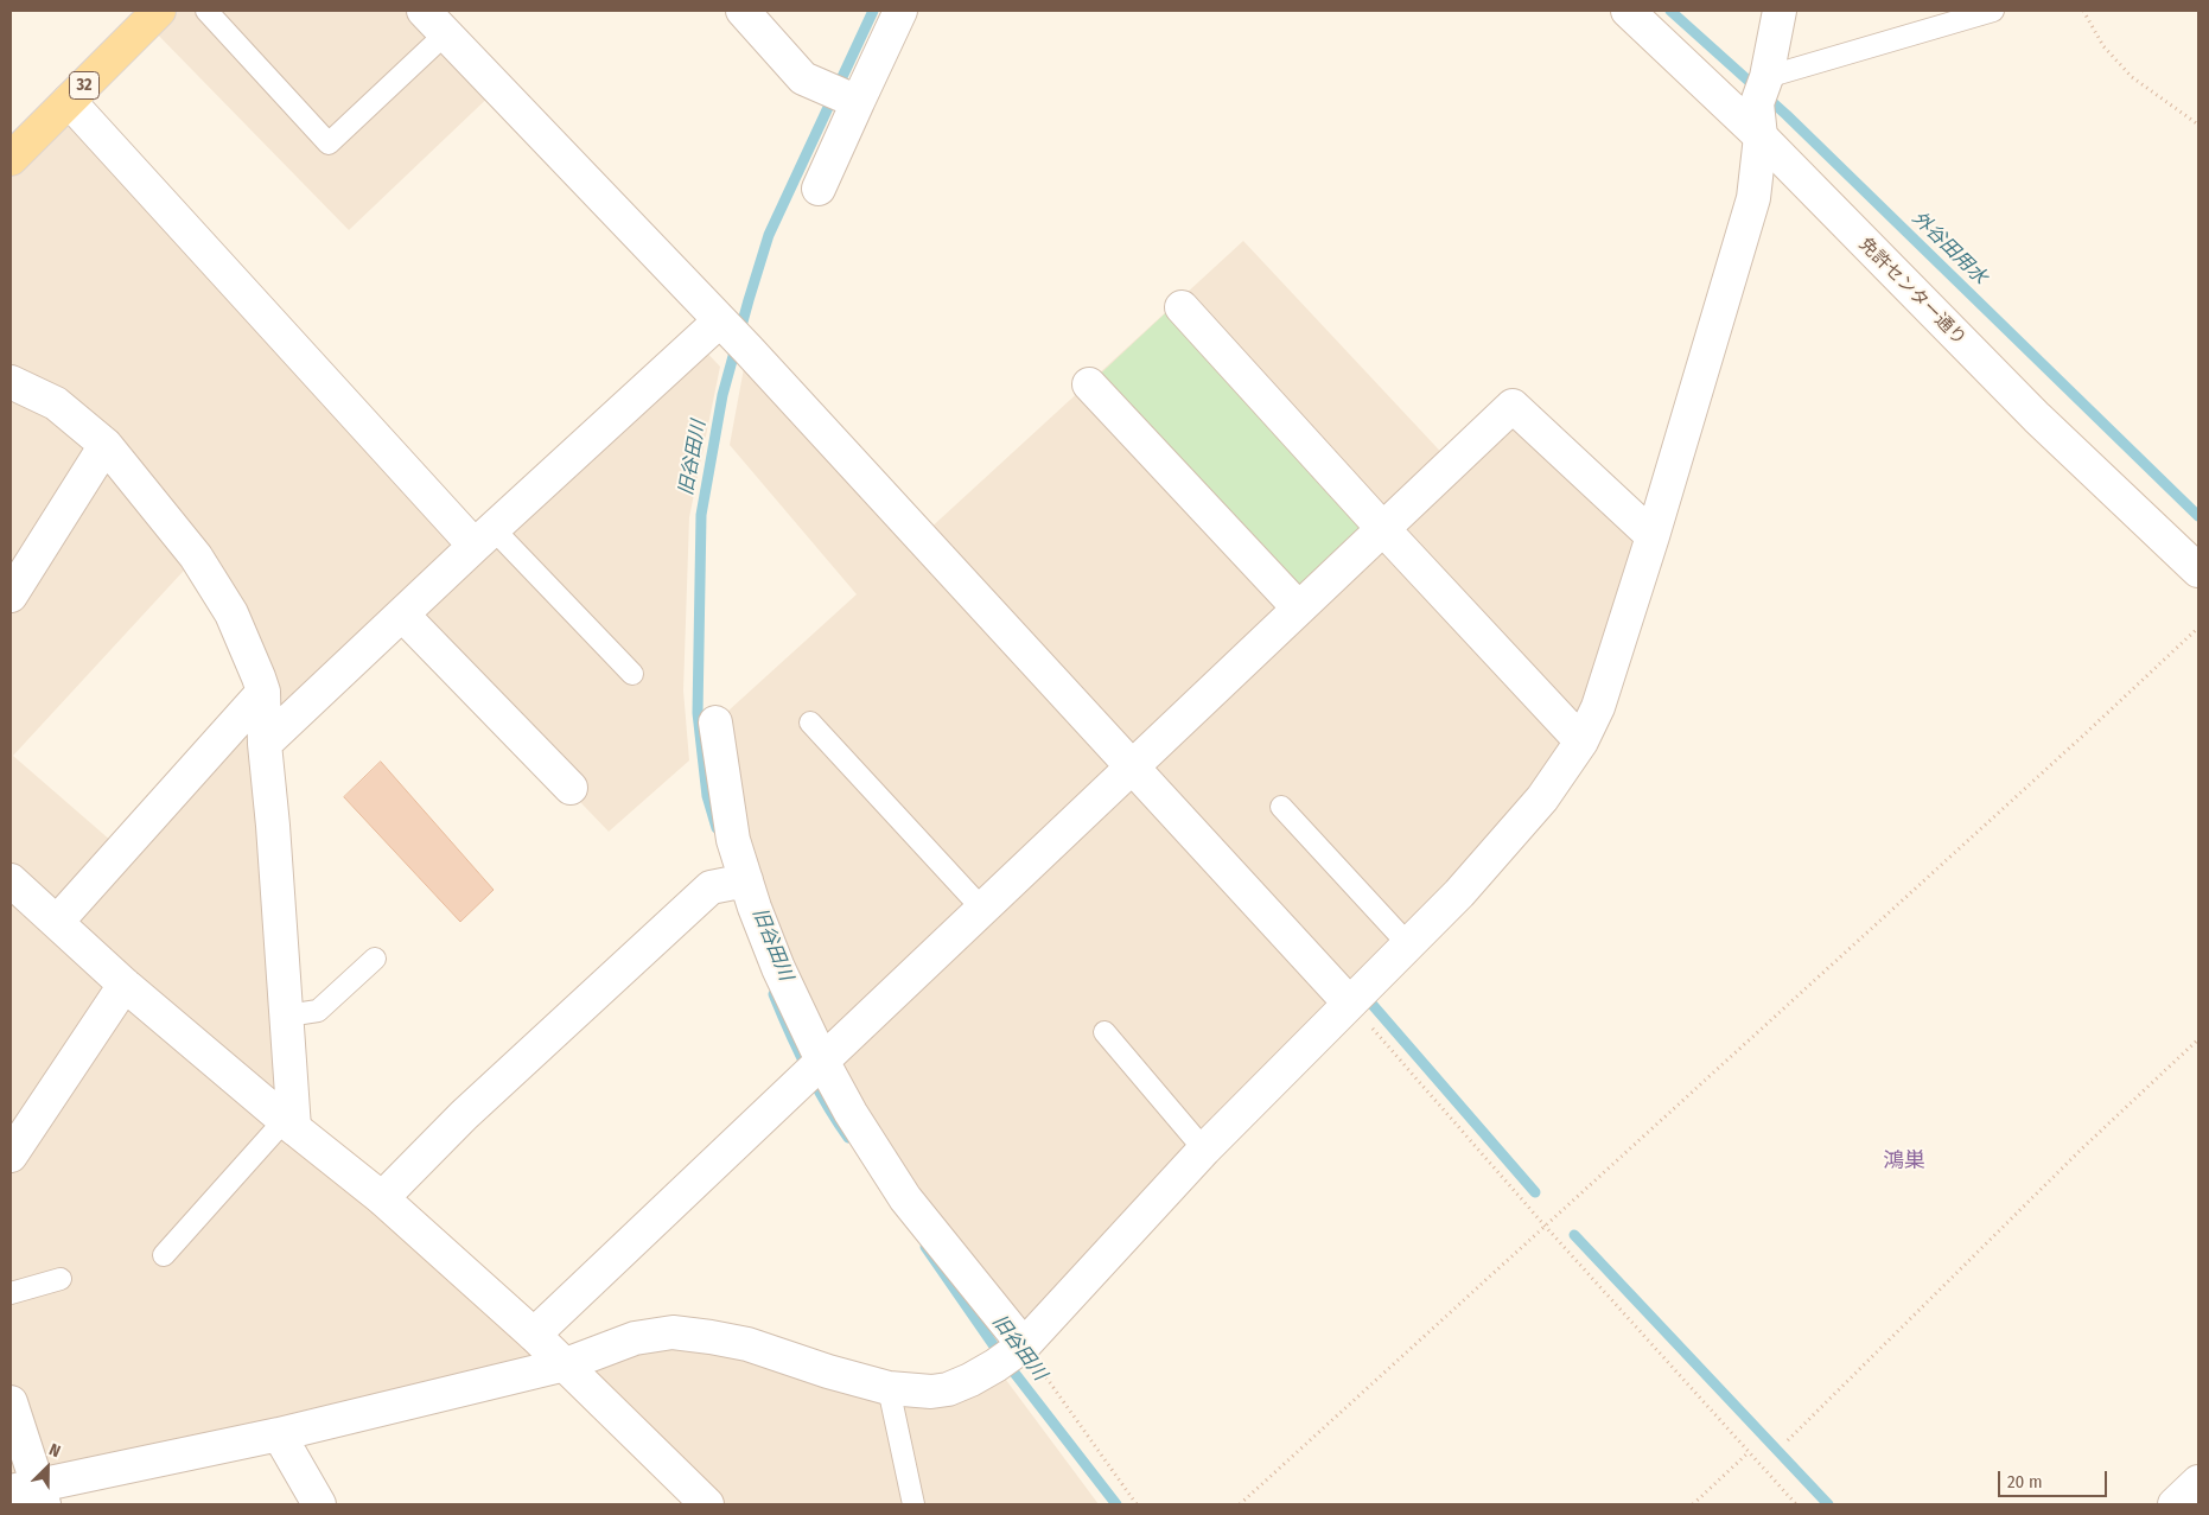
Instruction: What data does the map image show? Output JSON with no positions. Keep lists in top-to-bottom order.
{
  "streets": {
    "main road": ["32"],
    "street": ["免許センター通り"]
  },
  "districts": ["鴻巣"],
  "water": ["外谷田用水", "旧谷田川"],
  "scale_bar": "20 m",
  "north": "top right"
}
